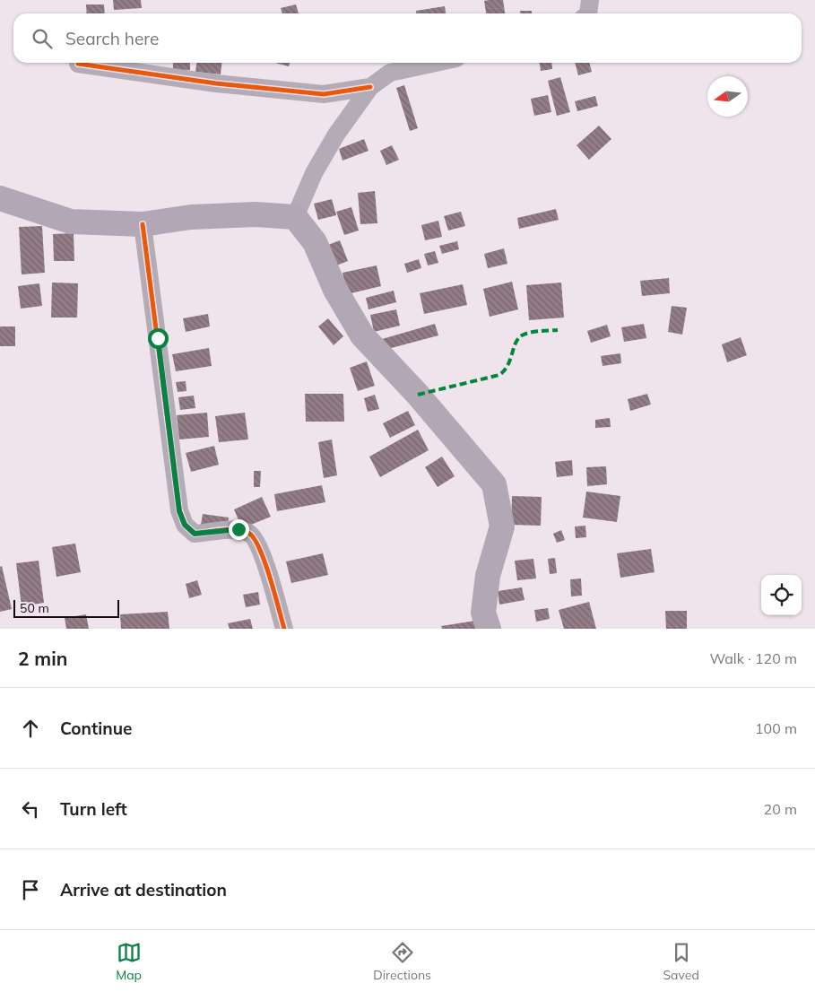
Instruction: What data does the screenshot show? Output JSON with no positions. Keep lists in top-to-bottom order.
{
  "scale_bar": "50 m",
  "north": "left",
  "page": {
    "search": "Search here",
    "scale": "50 m",
    "heading": ["2 min", "Walk · 120 m"],
    "list": [
      ["Continue", "100 m"],
      ["Turn left", "20 m"],
      "Arrive at destination"
    ],
    "nav": ["Map", "Directions", "Saved"]
  }
}
